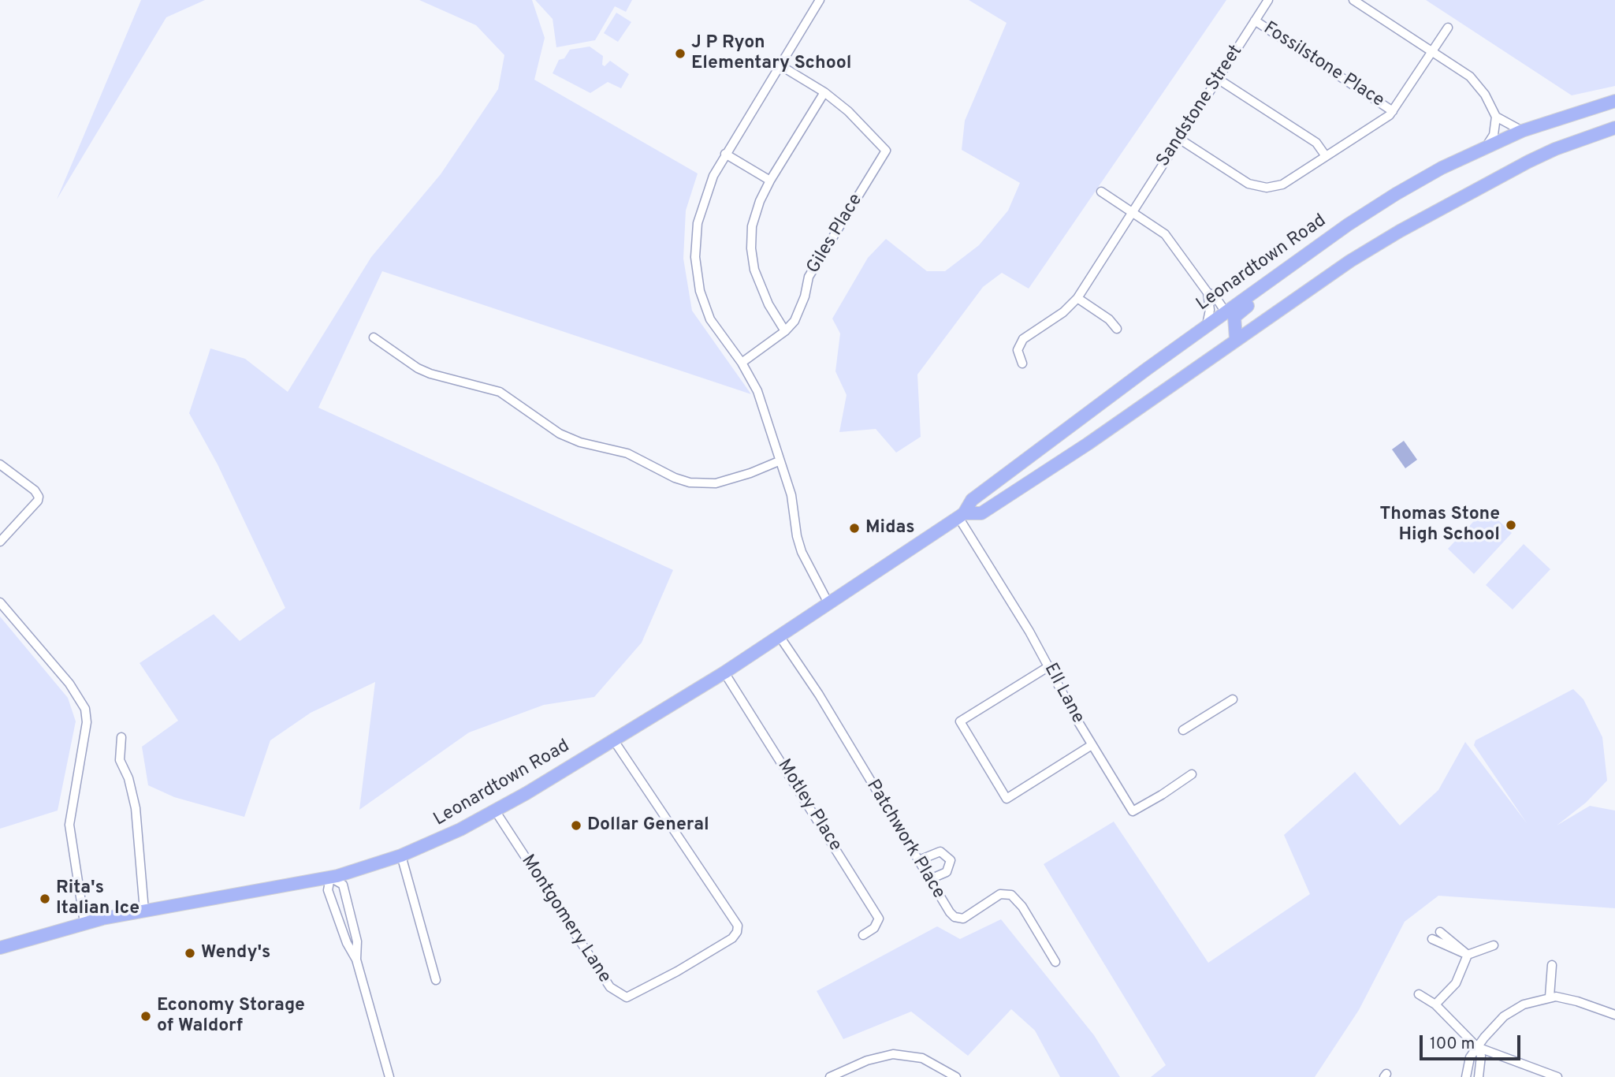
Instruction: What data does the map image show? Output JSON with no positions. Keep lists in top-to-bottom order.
{
  "streets": {
    "highway": ["Leonardtown Road"],
    "street": [
      "Fossilstone Place",
      "Sandstone Street",
      "Giles Place",
      "Ell Lane",
      "Motley Place",
      "Patchwork Place",
      "Montgomery Lane"
    ]
  },
  "crossings": [
    ["Fossilstone Place", "Sandstone Street"],
    ["Leonardtown Road", "Ell Lane"],
    ["Leonardtown Road", "Motley Place"],
    ["Leonardtown Road", "Patchwork Place"],
    ["Leonardtown Road", "Montgomery Lane"]
  ],
  "places": [
    "J P Ryon Elementary School",
    "Thomas Stone High School",
    "Midas",
    "Dollar General",
    "Rita's Italian Ice",
    "Wendy's",
    "Economy Storage of Waldorf"
  ],
  "scale_bar": "100 m"
}
